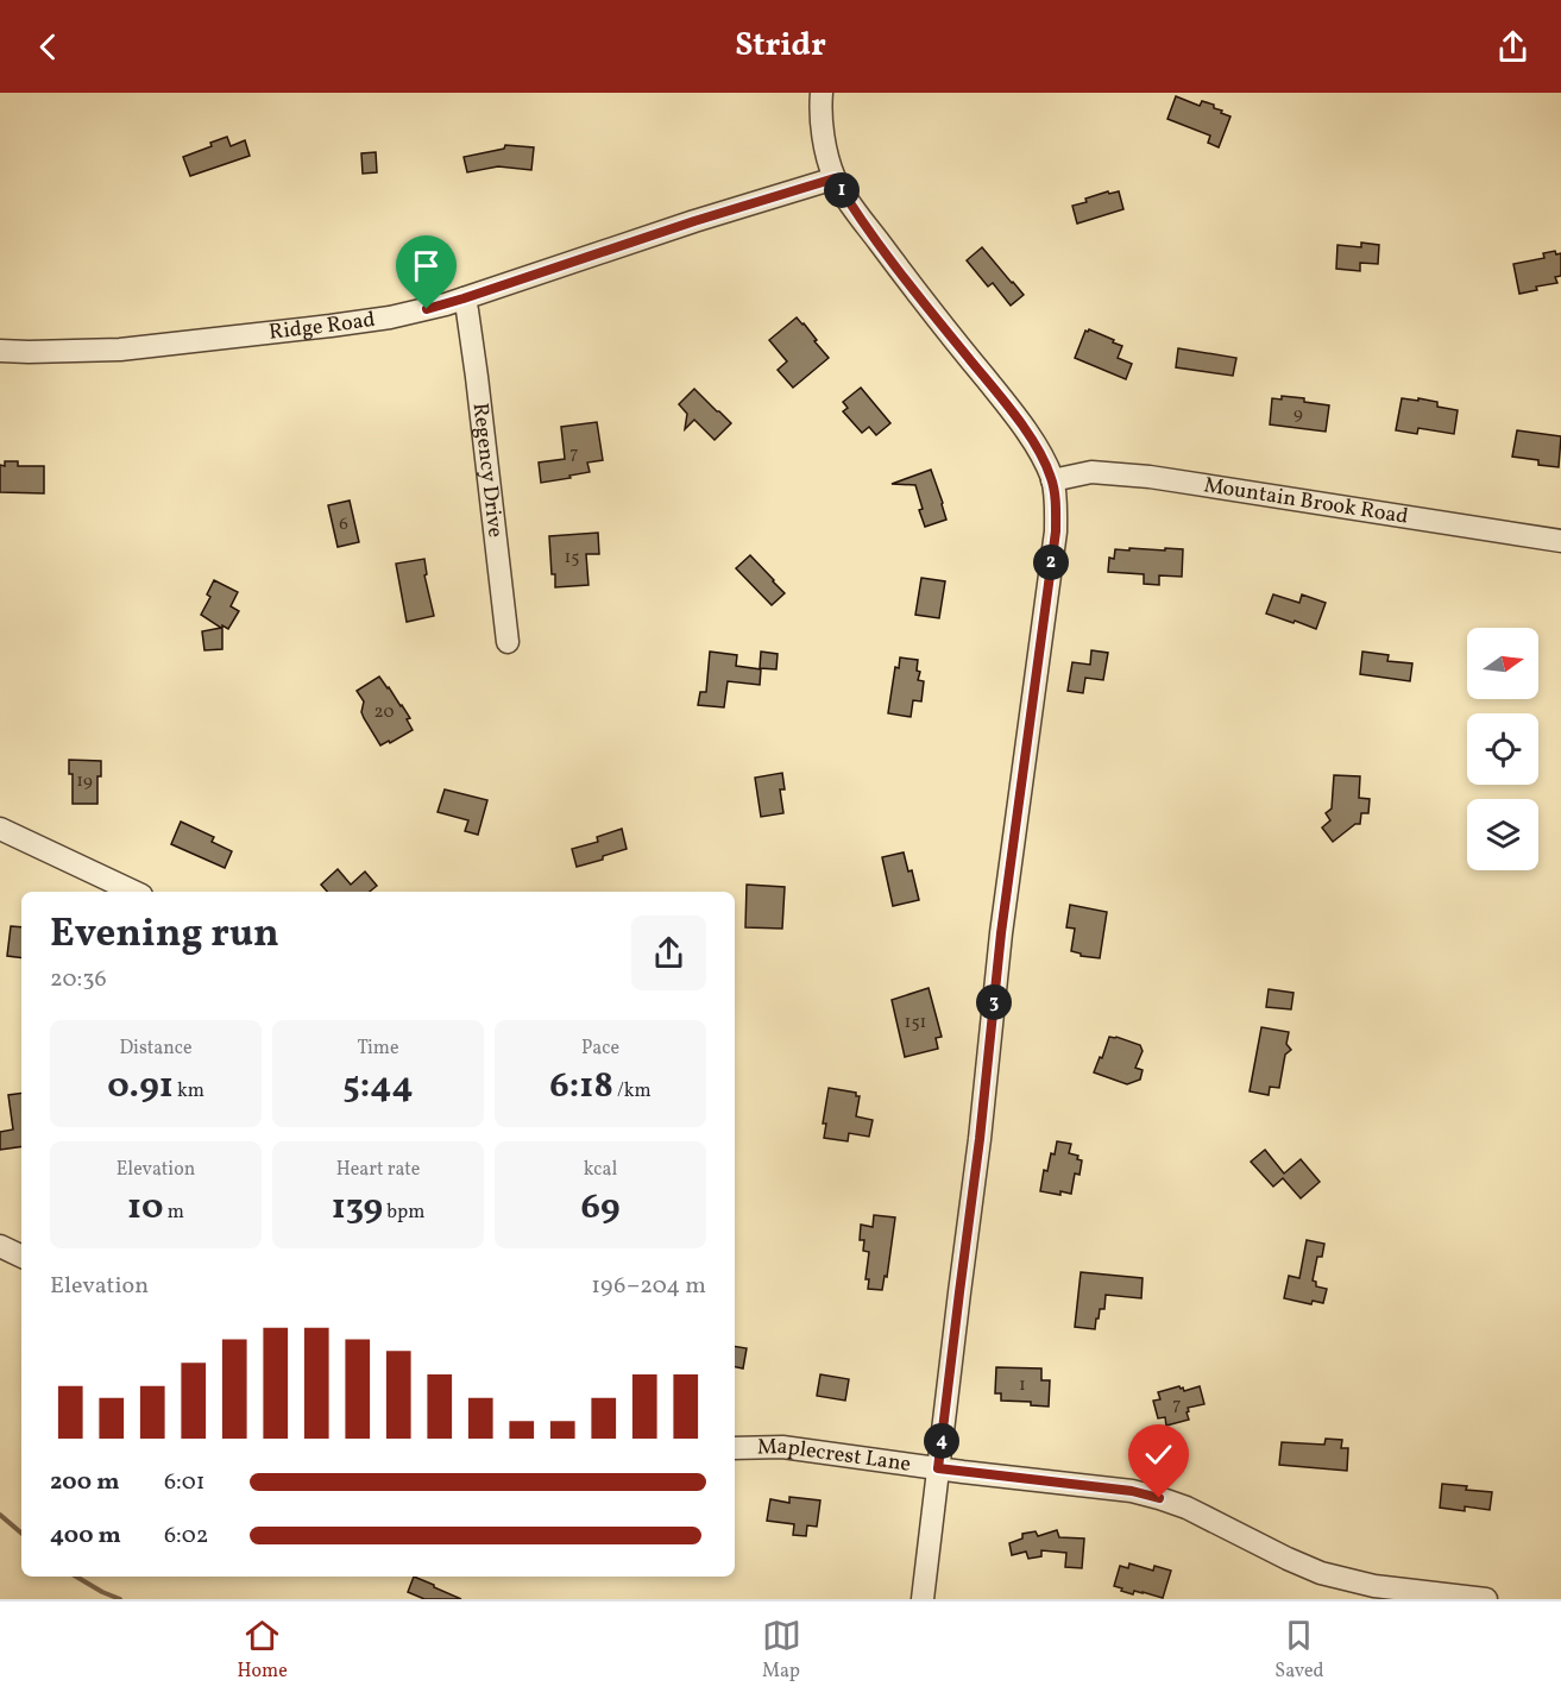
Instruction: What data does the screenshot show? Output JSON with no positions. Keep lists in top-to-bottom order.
{
  "streets": {
    "street": [
      "Ridge Road",
      "Regency Drive",
      "Mountain Brook Road",
      "Maplecrest Lane"
    ]
  },
  "crossings": [
    ["Ridge Road", "Regency Drive"]
  ],
  "house_numbers": [
    "9",
    "7",
    "6",
    "15",
    "20",
    "19",
    "151",
    "1",
    "7"
  ],
  "north": "right",
  "page": {
    "header": "Stridr",
    "pins": [
      "1",
      "2",
      "3",
      "4"
    ],
    "heading": ["Evening run", "20:36"],
    "stats": [
      ["Distance", "0.91 km"],
      ["Time", "5:44"],
      ["Pace", "6:18 /km"],
      ["Elevation", "10 m"],
      ["Heart rate", "139 bpm"],
      ["kcal", "69"]
    ],
    "chart": ["Elevation", "196–204 m"],
    "list": [
      {
        "name": "200 m",
        "note": "6:01"
      },
      {
        "name": "400 m",
        "note": "6:02"
      }
    ],
    "tabs": ["Home", "Map", "Saved"]
  }
}
